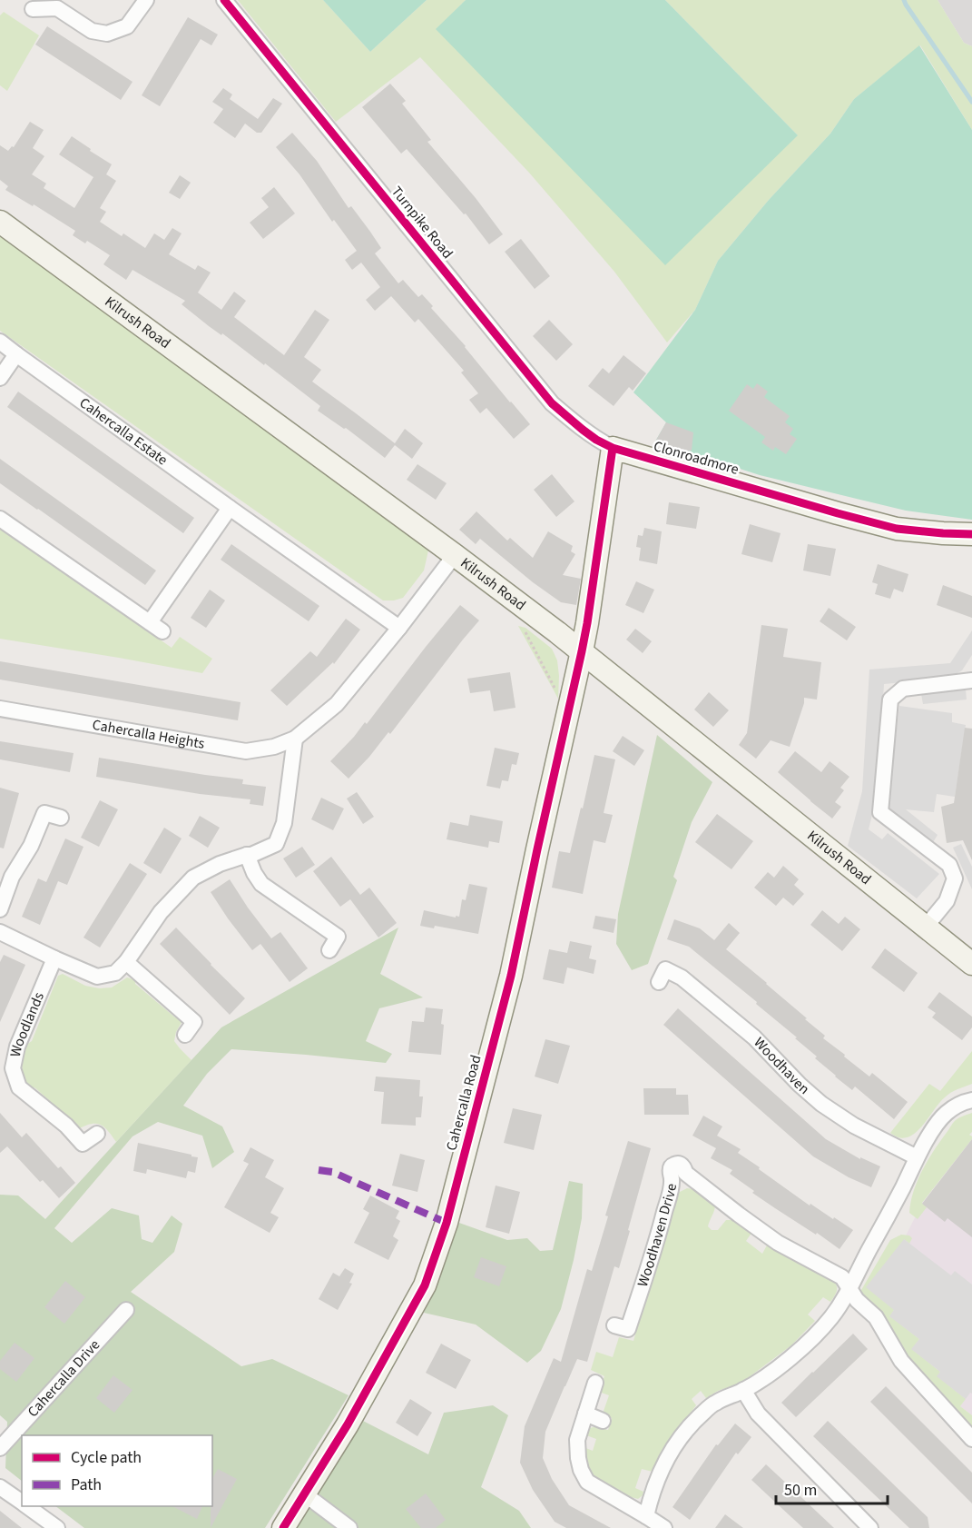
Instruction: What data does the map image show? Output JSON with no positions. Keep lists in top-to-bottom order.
{
  "streets": {
    "street": [
      "Turnpike Road",
      "Kilrush Road",
      "Cahercalla Estate",
      "Clonroadmore",
      "Cahercalla Heights",
      "Woodlands",
      "Woodhaven",
      "Cahercalla Road",
      "Woodhaven Drive",
      "Cahercalla Drive"
    ]
  },
  "crossings": [
    ["Turnpike Road", "Clonroadmore"],
    ["Kilrush Road", "Cahercalla Road"]
  ],
  "legend": ["Cycle path", "Path"],
  "scale_bar": "50 m"
}
